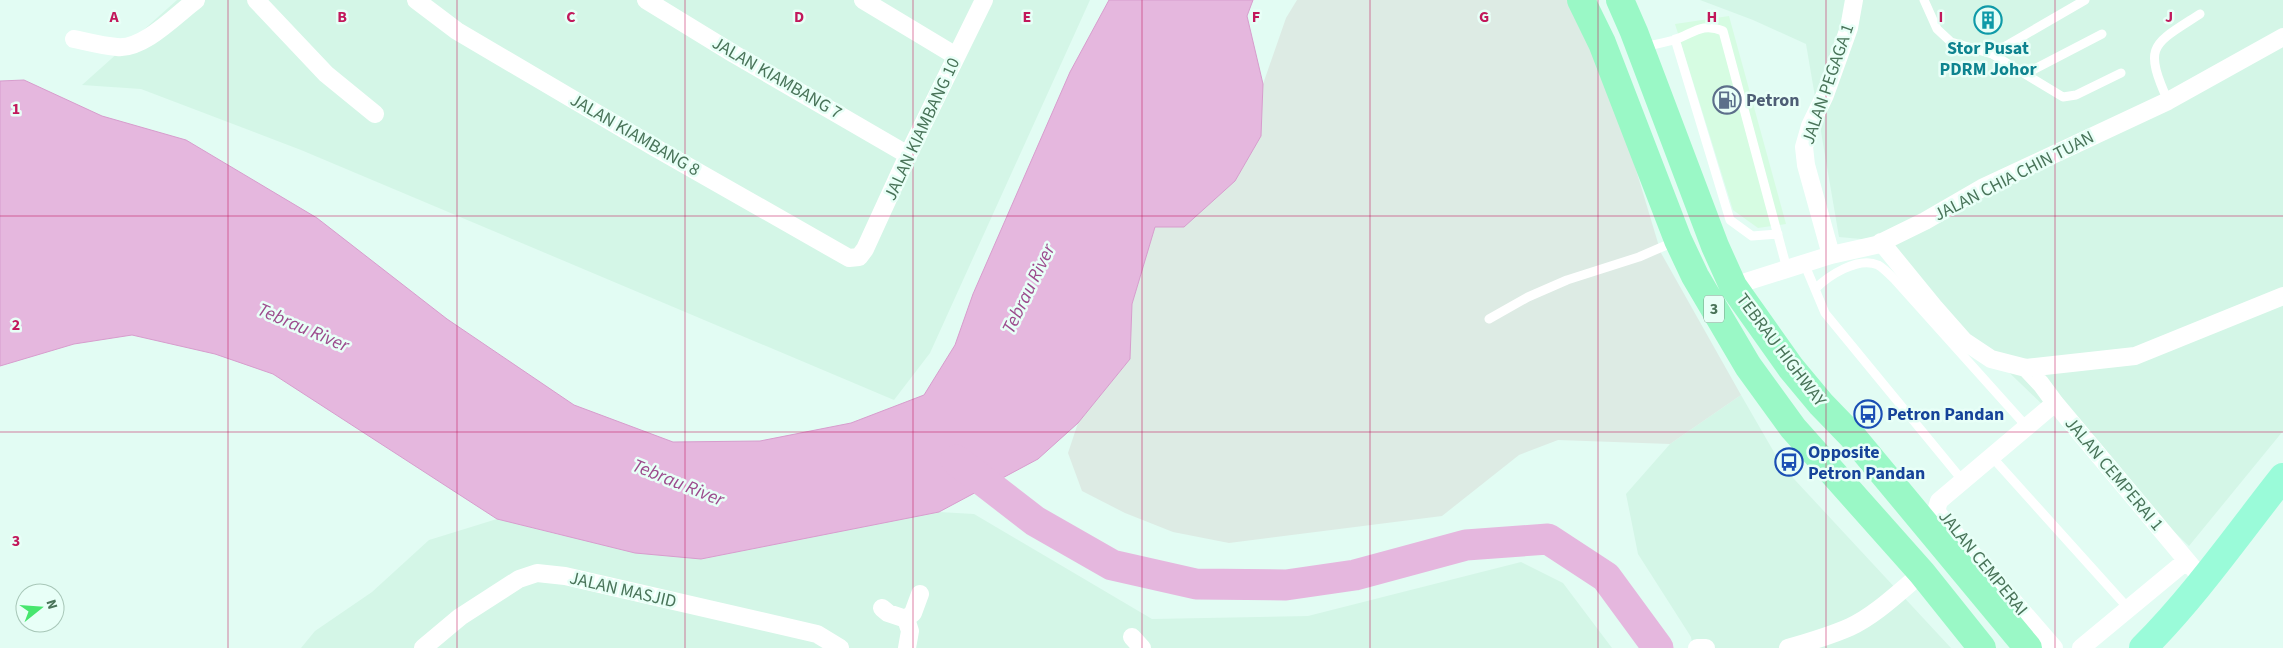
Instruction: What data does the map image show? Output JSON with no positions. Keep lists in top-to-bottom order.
{
  "streets": {
    "highway": ["3", "TEBRAU HIGHWAY"],
    "street": [
      "JALAN KIAMBANG 7",
      "JALAN PEGAGA 1",
      "JALAN KIAMBANG 10",
      "JALAN KIAMBANG 8",
      "JALAN CHIA CHIN TUAN",
      "JALAN CEMPERAI 1",
      "JALAN CEMPERAI",
      "JALAN MASJID"
    ]
  },
  "crossings": [
    ["JALAN KIAMBANG 7", "JALAN KIAMBANG 10"],
    ["JALAN PEGAGA 1", "JALAN CHIA CHIN TUAN"],
    ["JALAN KIAMBANG 10", "JALAN KIAMBANG 8"],
    ["JALAN CHIA CHIN TUAN", "TEBRAU HIGHWAY"],
    ["JALAN CEMPERAI 1", "JALAN CEMPERAI"]
  ],
  "water": ["Tebrau River"],
  "places": {
    "building": ["Stor Pusat PDRM Johor"],
    "fuel station": ["Petron"],
    "bus stop": ["Petron Pandan", "Opposite Petron Pandan"]
  },
  "north": "right",
  "grid": {
    "columns": [
      "A",
      "B",
      "C",
      "D",
      "E",
      "F",
      "G",
      "H",
      "I",
      "J"
    ],
    "rows": ["1", "2", "3"]
  }
}
